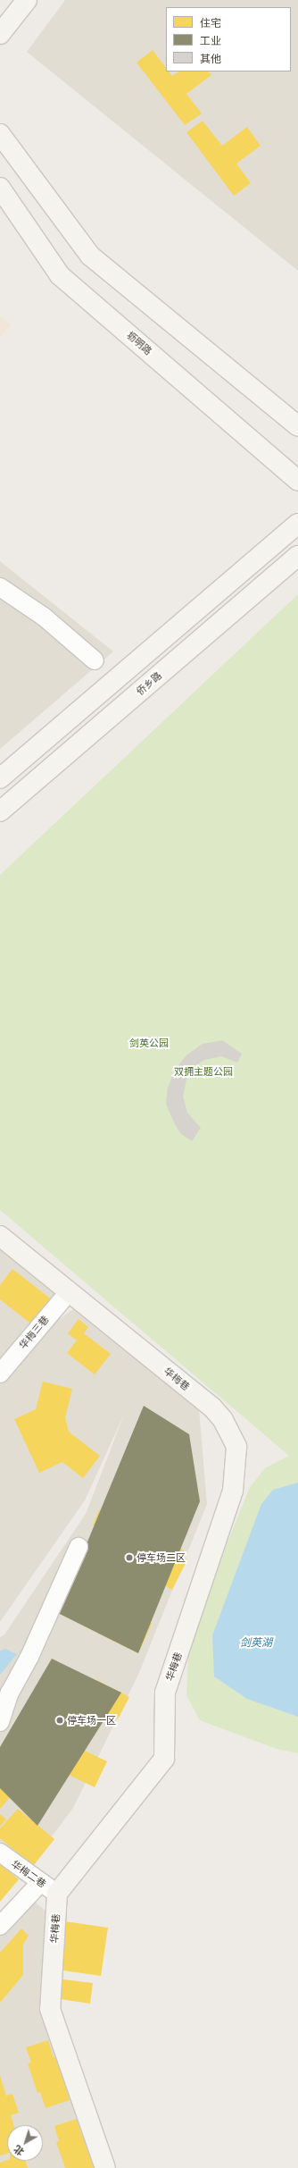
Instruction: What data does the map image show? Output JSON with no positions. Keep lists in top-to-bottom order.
{
  "streets": {
    "street": [
      "坜明路",
      "侨乡路",
      "华梅三巷",
      "华梅巷",
      "华梅二巷"
    ]
  },
  "crossings": [
    ["华梅三巷", "华梅巷"],
    ["华梅巷", "华梅二巷"]
  ],
  "water": ["剑英湖"],
  "parks": ["剑英公园", "双拥主题公园"],
  "places": ["停车场二区", "停车场一区"],
  "legend": ["住宅", "工业", "其他"],
  "north": "bottom left"
}
